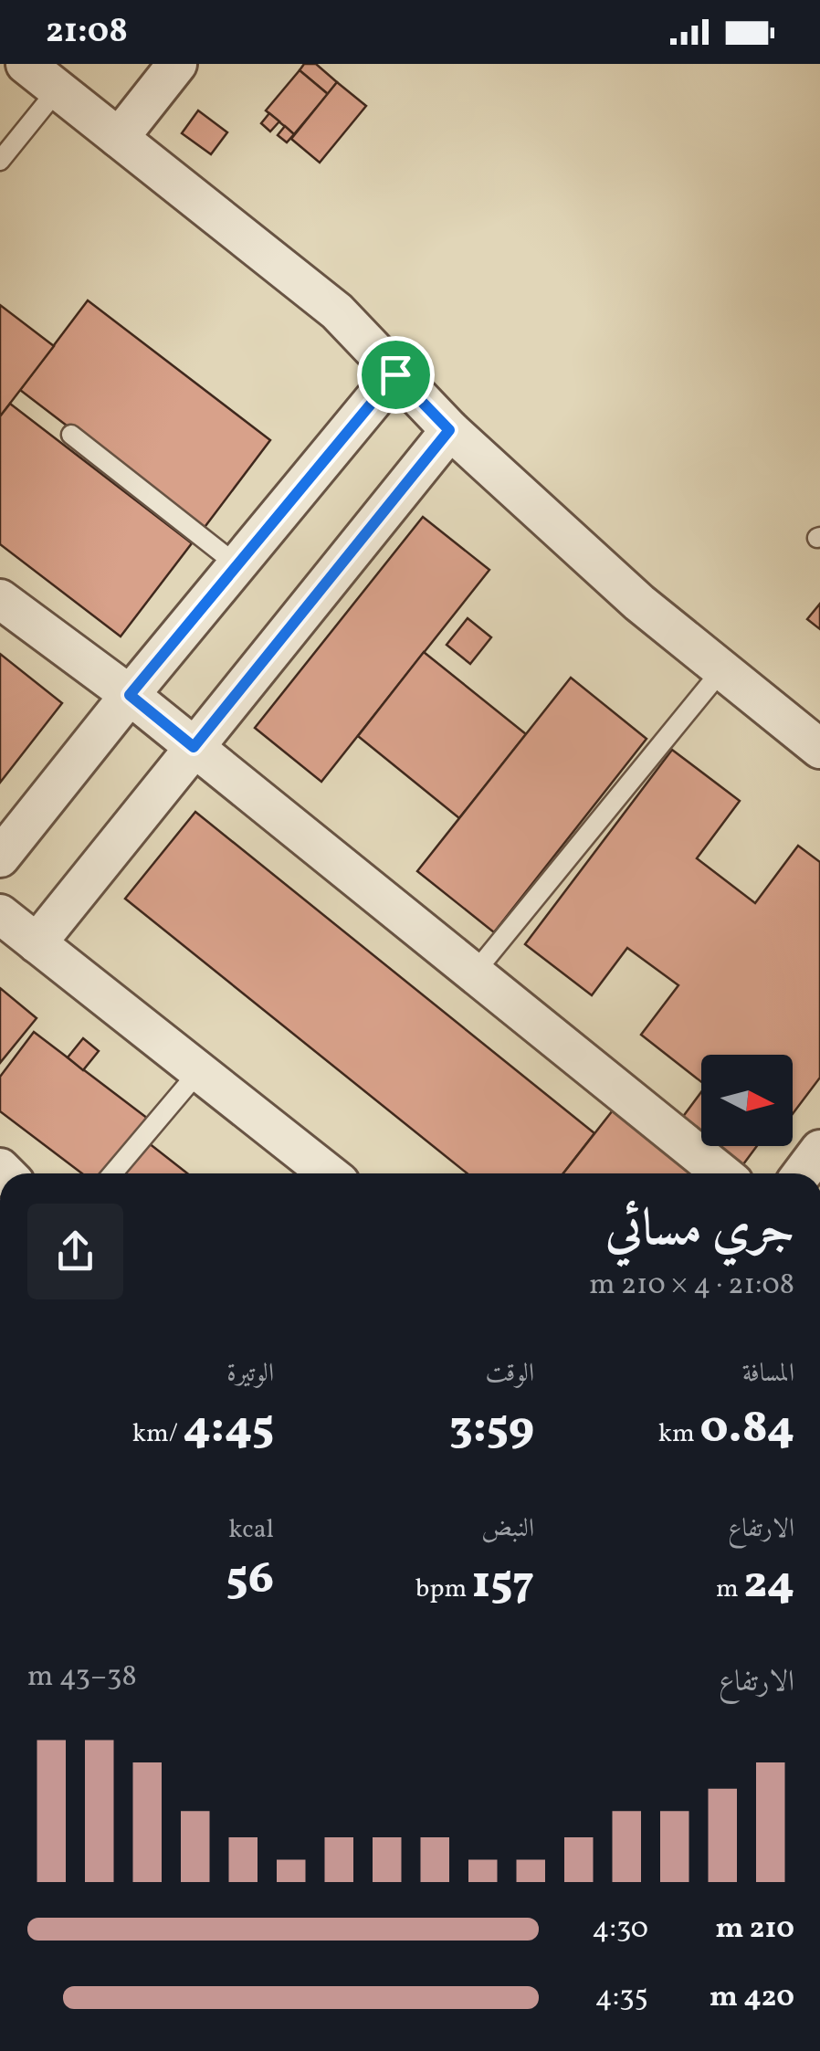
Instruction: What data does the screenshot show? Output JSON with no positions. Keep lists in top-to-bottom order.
{
  "north": "right",
  "page": {
    "status": "21:08",
    "heading": ["جري مسائي", "21:08 · 4 × 210 m"],
    "stats": [
      ["المسافة", "0.84 km"],
      ["الوقت", "3:59"],
      ["الوتيرة", "4:45 /km"],
      ["الارتفاع", "24 m"],
      ["النبض", "157 bpm"],
      ["kcal", "56"]
    ],
    "chart": ["الارتفاع", "38–43 m"],
    "list": [
      {
        "name": "210 m",
        "note": "4:30"
      },
      {
        "name": "420 m",
        "note": "4:35"
      }
    ]
  }
}
